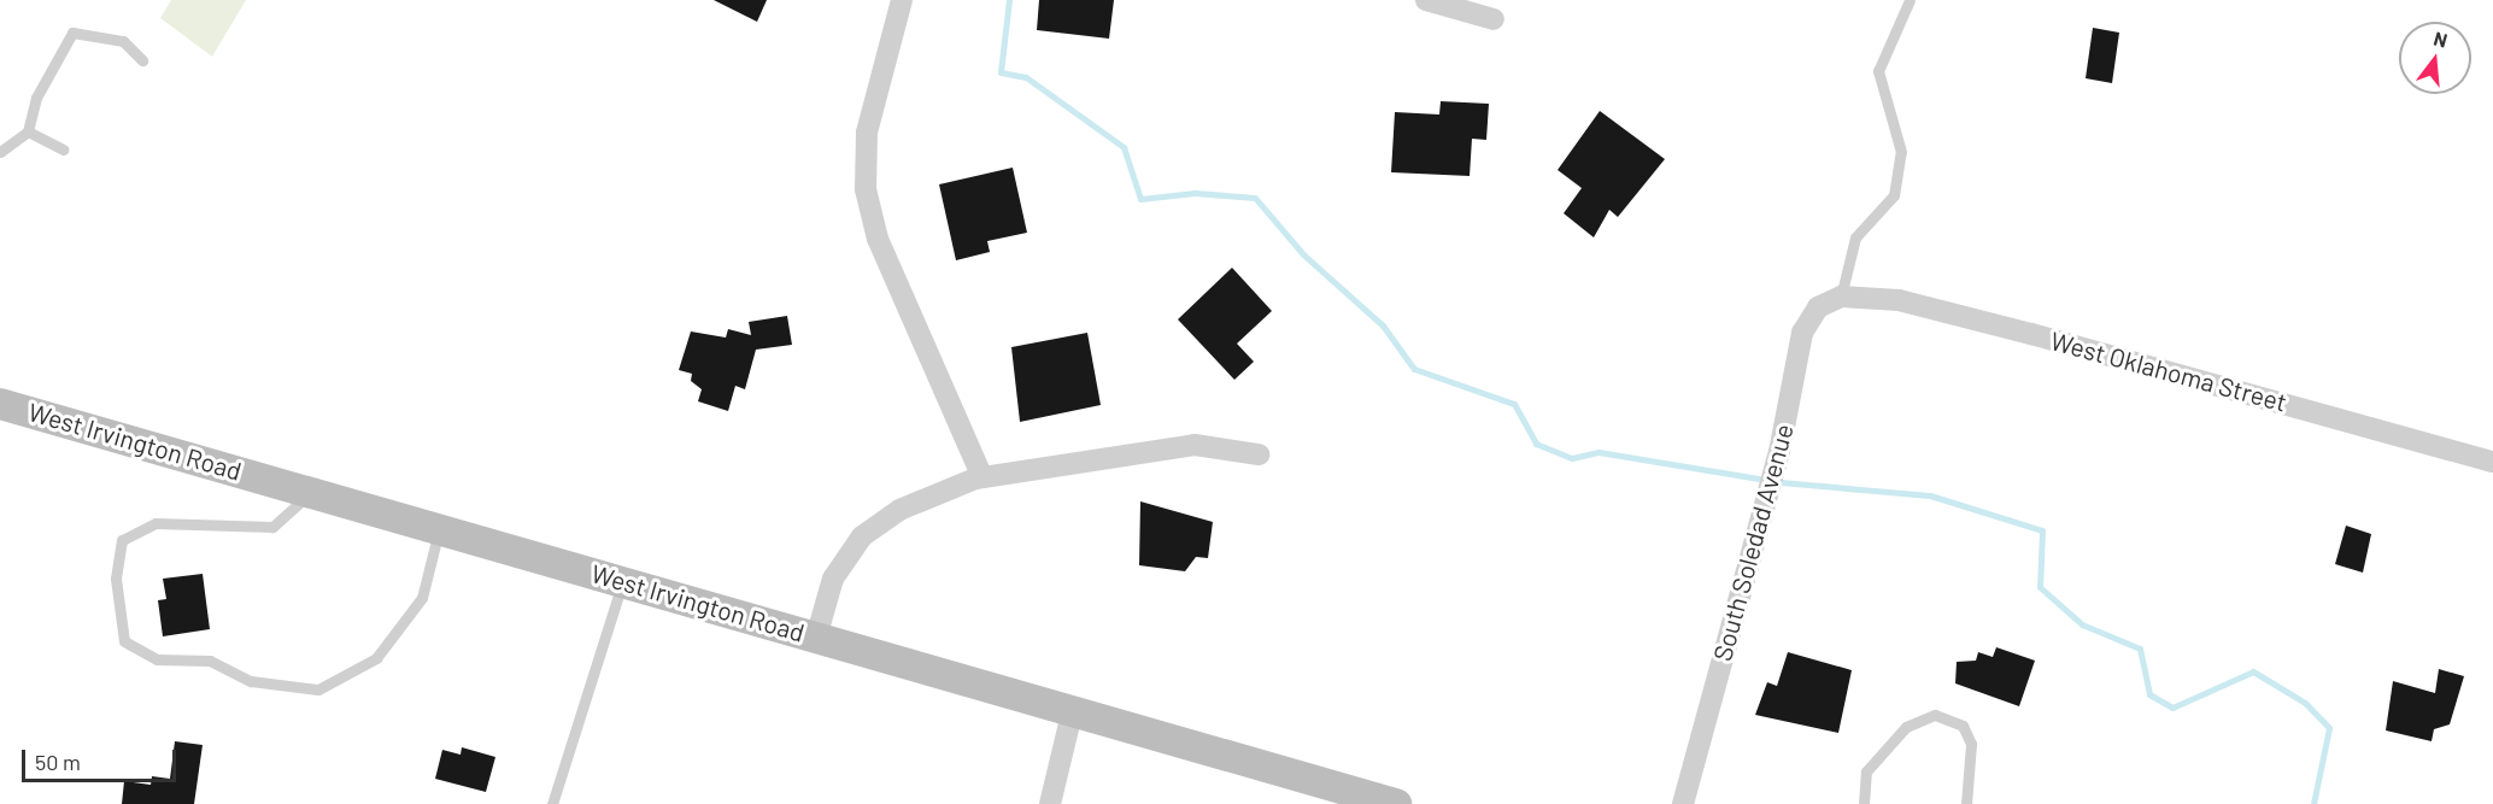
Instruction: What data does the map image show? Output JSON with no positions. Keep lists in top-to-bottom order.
{
  "streets": {
    "main road": ["West Irvington Road"],
    "street": ["West Oklahoma Street", "South Soledad Avenue"]
  },
  "crossings": [
    ["West Oklahoma Street", "South Soledad Avenue"]
  ],
  "scale_bar": "50 m",
  "north": "top"
}
